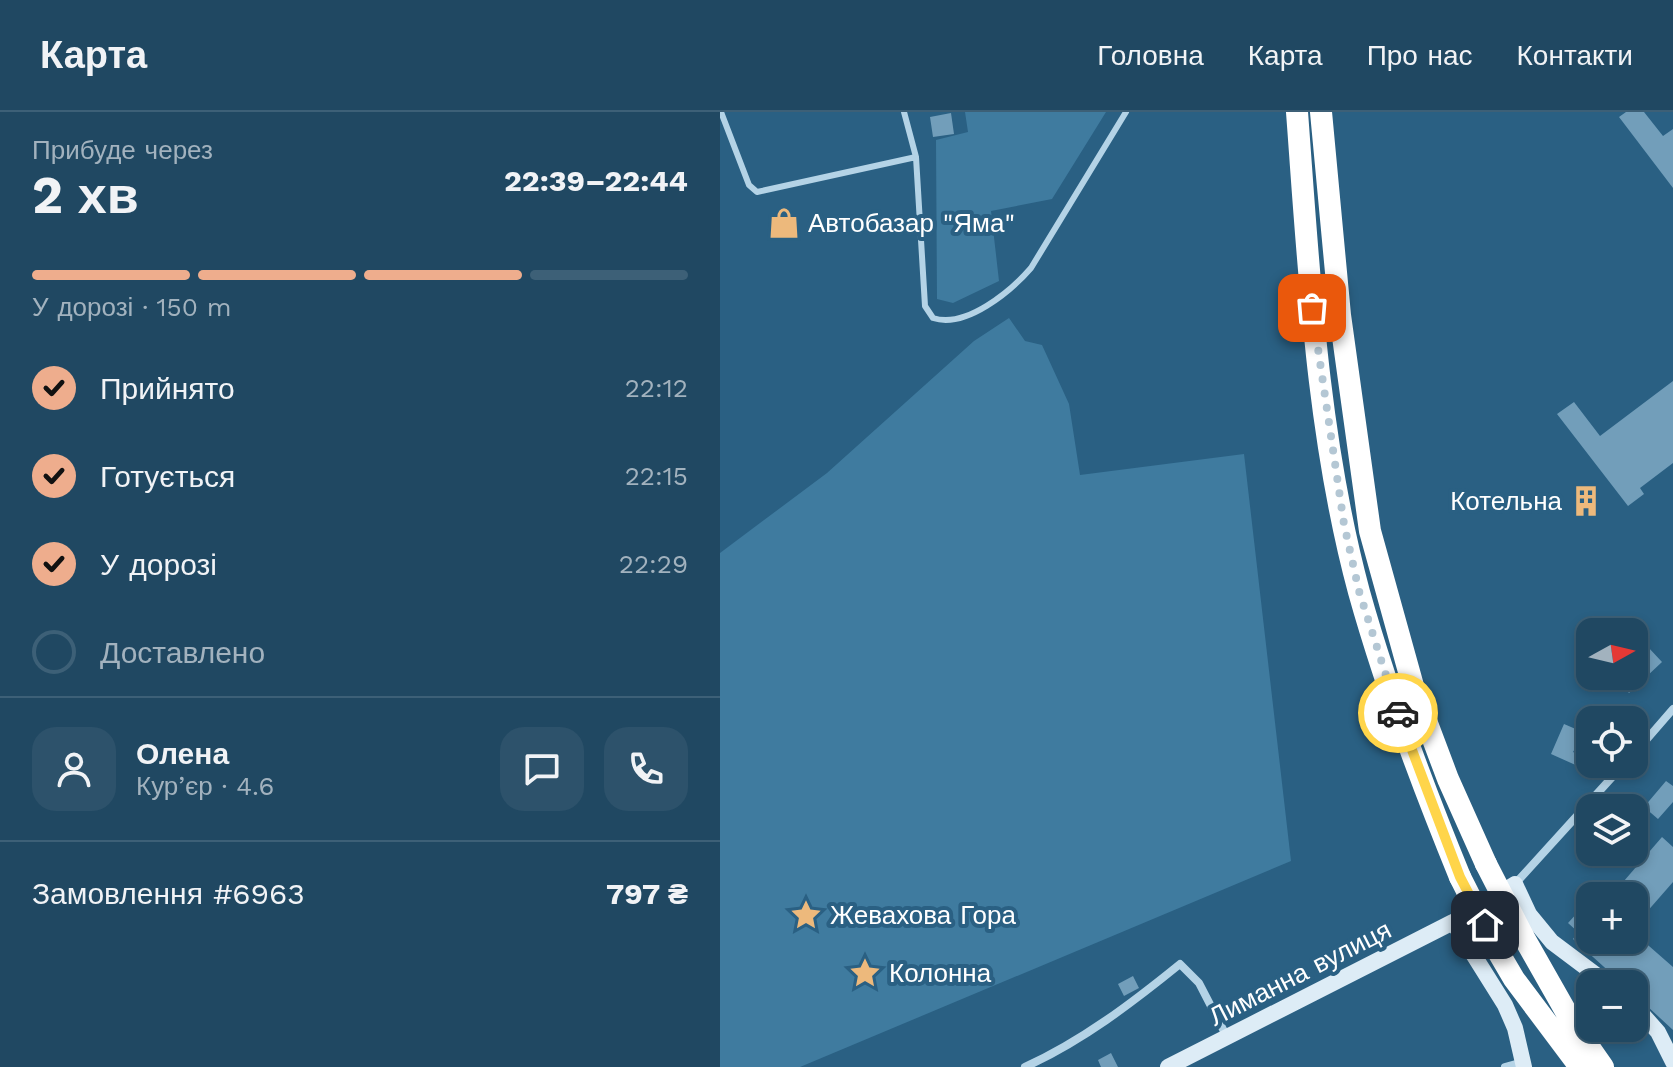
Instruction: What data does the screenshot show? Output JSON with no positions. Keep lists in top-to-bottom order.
{
  "streets": {
    "main road": ["Лиманна вулиця"]
  },
  "places": {
    "shop": ["Автобазар \"Яма\""],
    "building": ["Котельна"],
    "place": ["Жевахова Гора", "Колонна"]
  },
  "north": "right",
  "page": {
    "header": "Карта",
    "nav": [
      "Головна",
      "Карта",
      "Про нас",
      "Контакти"
    ],
    "heading": ["2 хв", "Прибуде через", "22:39–22:44"],
    "panel": [
      "Олена",
      "Кур’єр · 4.6",
      "Замовлення #6963",
      "797 ₴"
    ],
    "bar": "У дорозі · 150 m",
    "list": [
      ["Прийнято", "22:12"],
      ["Готується", "22:15"],
      ["У дорозі", "22:29"],
      "Доставлено"
    ],
    "map_buttons": ["+", "−"]
  }
}
